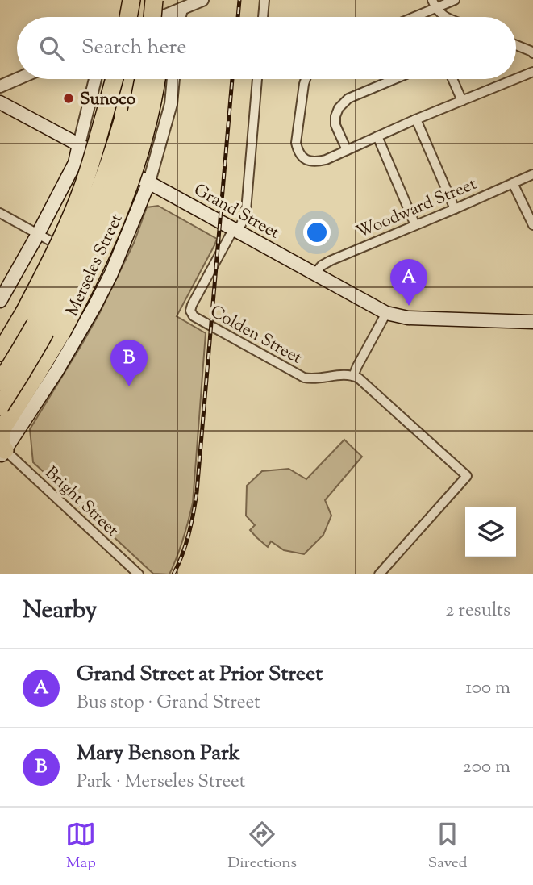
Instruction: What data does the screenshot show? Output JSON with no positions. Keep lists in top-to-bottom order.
{
  "streets": {
    "main road": ["Grand Street", "Merseles Street"],
    "street": ["Woodward Street", "Colden Street", "Bright Street"]
  },
  "crossings": [
    ["Woodward Street", "Grand Street"],
    ["Grand Street", "Merseles Street"],
    ["Grand Street", "Colden Street"],
    ["Merseles Street", "Bright Street"]
  ],
  "places": ["Sunoco"],
  "page": {
    "search": "Search here",
    "pins": ["A", "B"],
    "heading": ["Nearby", "2 results"],
    "list": [
      {
        "mark": "A",
        "name": "Grand Street at Prior Street",
        "note": "Bus stop · Grand Street",
        "value": "100 m"
      },
      {
        "mark": "B",
        "name": "Mary Benson Park",
        "note": "Park · Merseles Street",
        "value": "200 m"
      }
    ],
    "nav": ["Map", "Directions", "Saved"]
  }
}
